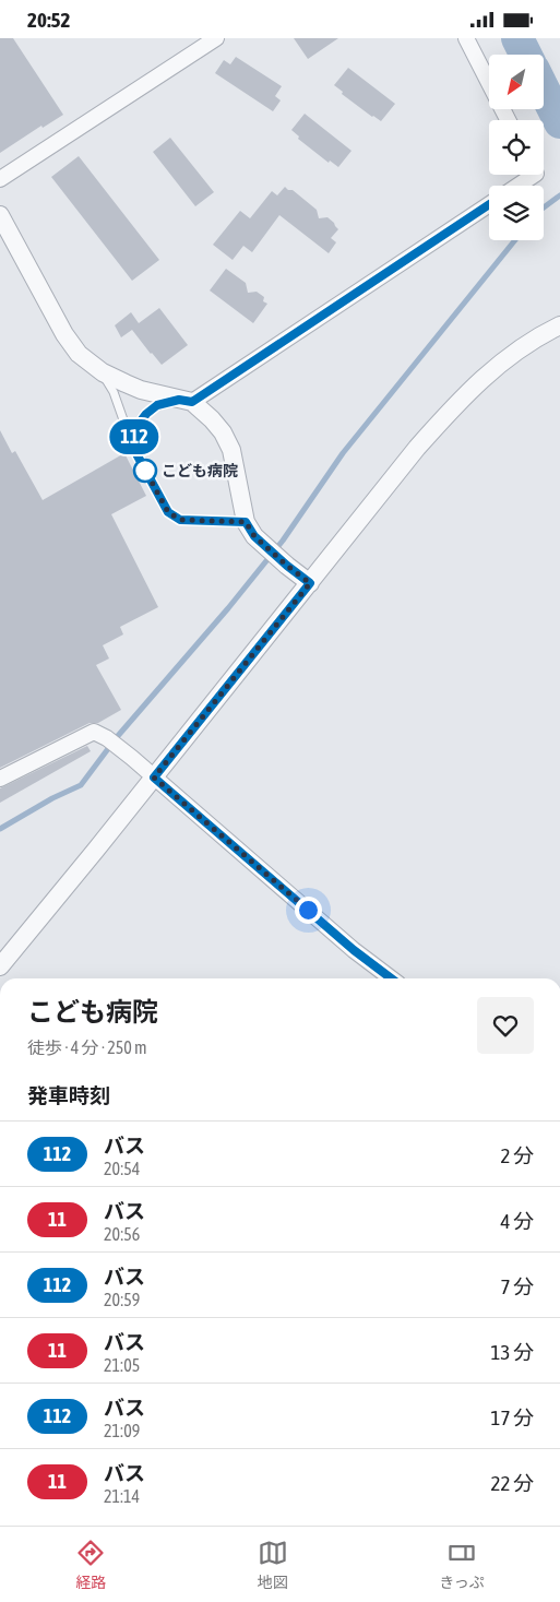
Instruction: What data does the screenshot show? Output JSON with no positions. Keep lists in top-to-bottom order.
{
  "places": ["こども病院"],
  "lines": ["bus line 112"],
  "north": "bottom left",
  "page": {
    "status": "20:52",
    "on_map": "112",
    "heading": [
      ["こども病院", "徒歩 · 4 分 · 250 m"],
      "発車時刻"
    ],
    "list": [
      {
        "mark": "112",
        "name": "バス",
        "note": "20:54",
        "value": "2 分"
      },
      {
        "mark": "11",
        "name": "バス",
        "note": "20:56",
        "value": "4 分"
      },
      {
        "mark": "112",
        "name": "バス",
        "note": "20:59",
        "value": "7 分"
      },
      {
        "mark": "11",
        "name": "バス",
        "note": "21:05",
        "value": "13 分"
      },
      {
        "mark": "112",
        "name": "バス",
        "note": "21:09",
        "value": "17 分"
      },
      {
        "mark": "11",
        "name": "バス",
        "note": "21:14",
        "value": "22 分"
      }
    ],
    "tabs": ["経路", "地図", "きっぷ"]
  }
}
